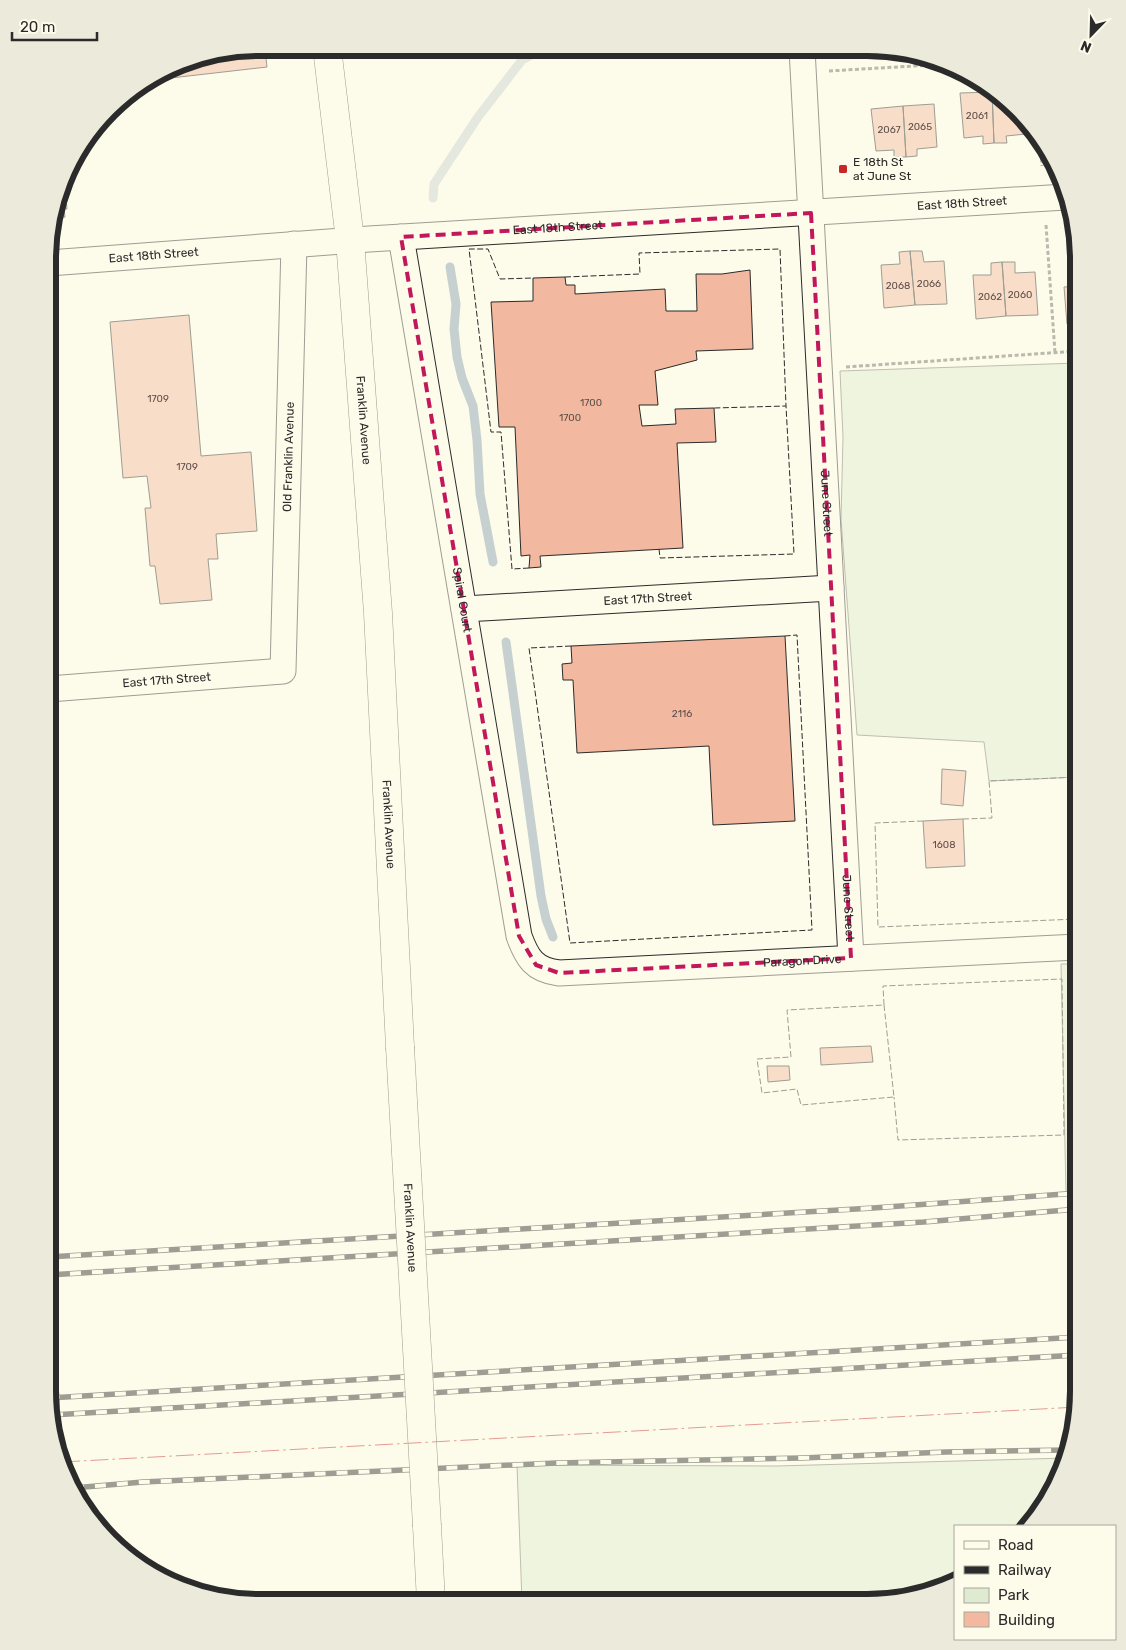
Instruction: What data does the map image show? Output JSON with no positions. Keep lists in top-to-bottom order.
{
  "streets": {
    "street": [
      "East 18th Street",
      "Franklin Avenue",
      "Old Franklin Avenue",
      "June Street",
      "East 17th Street",
      "Spiral Court",
      "Paragon Drive"
    ]
  },
  "crossings": [
    ["East 18th Street", "Franklin Avenue"],
    ["East 18th Street", "Old Franklin Avenue"],
    ["East 18th Street", "June Street"],
    ["East 18th Street", "Spiral Court"],
    ["Old Franklin Avenue", "East 17th Street"],
    ["June Street", "East 17th Street"],
    ["June Street", "Paragon Drive"],
    ["East 17th Street", "Spiral Court"],
    ["Spiral Court", "Paragon Drive"]
  ],
  "places": {
    "transit": ["E 18th St at June St"]
  },
  "house_numbers": [
    "2061",
    "2065",
    "2067",
    "2066",
    "2068",
    "2060",
    "2062",
    "1709",
    "1700",
    "1700",
    "1709",
    "2116",
    "1608"
  ],
  "legend": [
    "Road",
    "Railway",
    "Park",
    "Building"
  ],
  "scale_bar": "20 m",
  "north": "bottom left"
}
